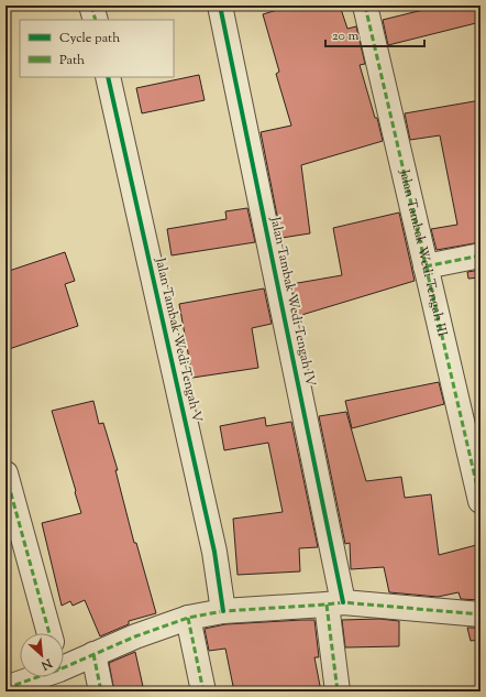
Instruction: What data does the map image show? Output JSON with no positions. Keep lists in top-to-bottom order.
{
  "streets": {
    "street": ["Jalan Tambak Wedi Tengah III", "Jalan Tambak Wedi Tengah IV", "Jalan Tambak Wedi Tengah V"]
  },
  "legend": ["Cycle path", "Path"],
  "scale_bar": "20 m",
  "north": "bottom right"
}
